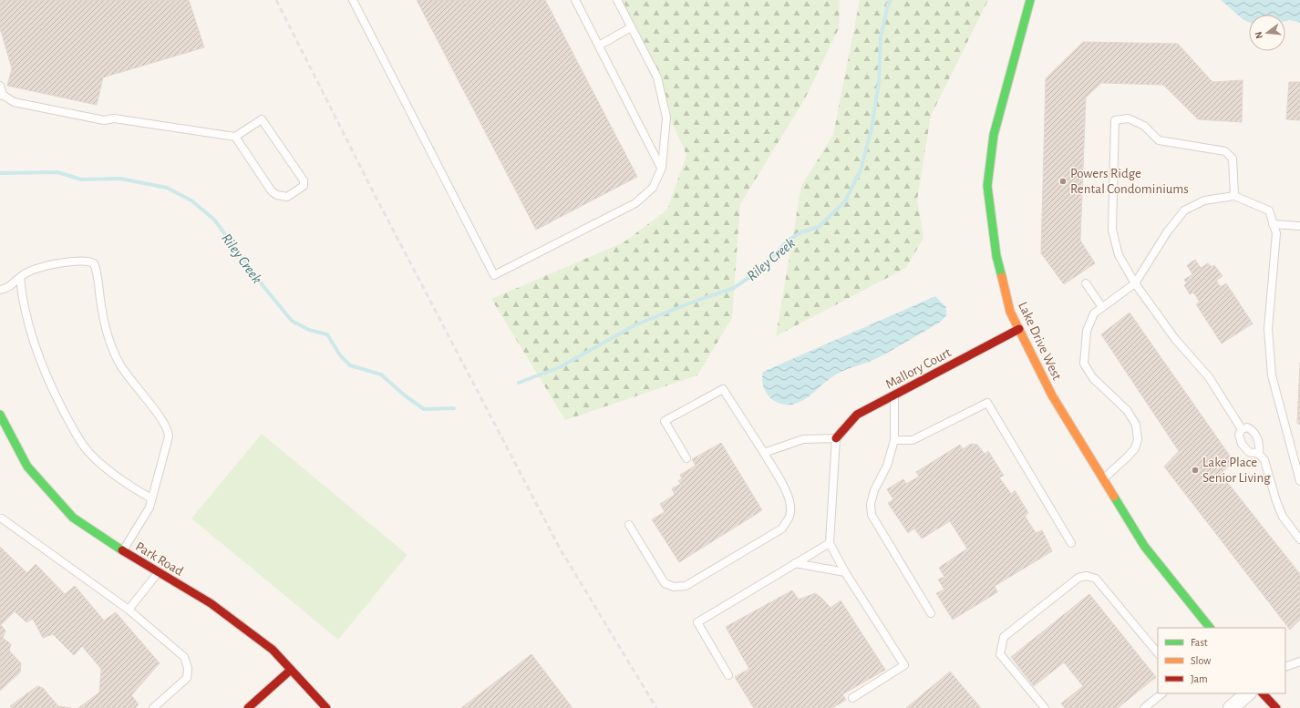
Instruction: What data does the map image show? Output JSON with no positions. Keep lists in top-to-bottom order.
{
  "streets": {
    "street": ["Lake Drive West", "Mallory Court", "Park Road"]
  },
  "crossings": [
    ["Lake Drive West", "Mallory Court"]
  ],
  "water": ["Riley Creek"],
  "places": ["Powers Ridge Rental Condominiums", "Lake Place Senior Living"],
  "legend": ["Fast", "Slow", "Jam"],
  "north": "left"
}
